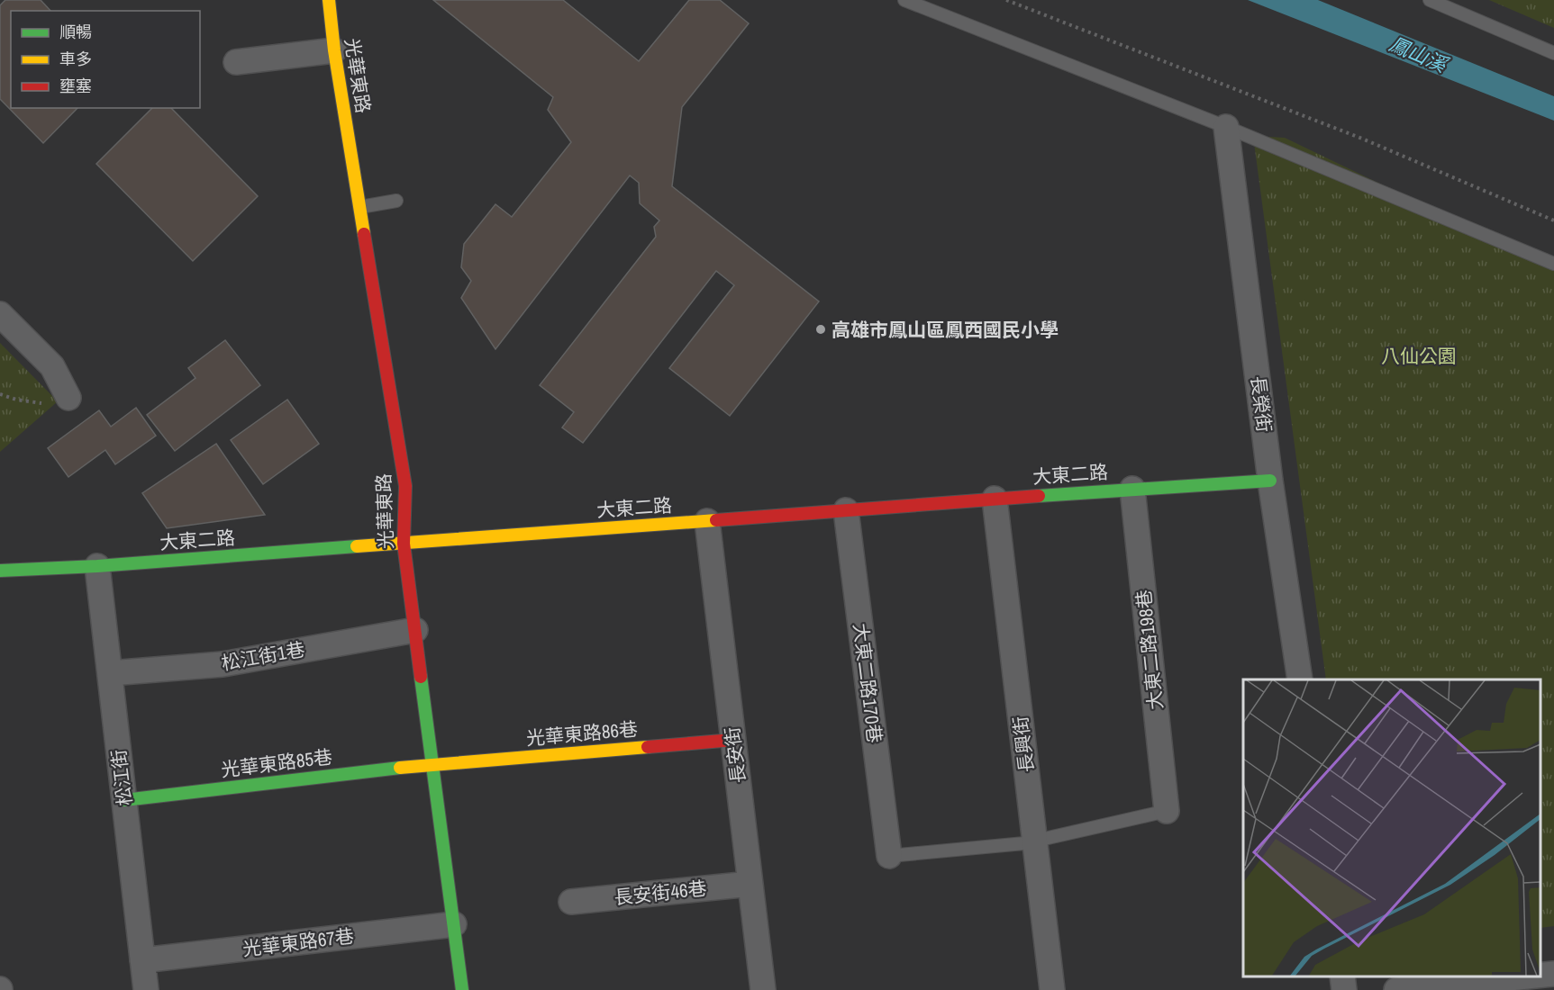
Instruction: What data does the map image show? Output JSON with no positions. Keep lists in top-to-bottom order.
{
  "streets": {
    "street": [
      "光華東路",
      "長榮街",
      "大東二路",
      "大東二路198巷",
      "松江街1巷",
      "大東二路170巷",
      "光華東路86巷",
      "長興街",
      "長安街",
      "光華東路85巷",
      "松江街",
      "長安街46巷",
      "光華東路67巷"
    ]
  },
  "crossings": [
    ["光華東路", "大東二路"],
    ["光華東路", "松江街1巷"],
    ["光華東路", "光華東路86巷"],
    ["光華東路", "光華東路85巷"],
    ["光華東路", "光華東路67巷"],
    ["長榮街", "大東二路"],
    ["大東二路", "大東二路198巷"],
    ["大東二路", "大東二路170巷"],
    ["大東二路", "長興街"],
    ["大東二路", "長安街"],
    ["大東二路", "松江街"],
    ["松江街1巷", "松江街"],
    ["光華東路86巷", "長安街"],
    ["光華東路86巷", "光華東路85巷"],
    ["長安街", "長安街46巷"],
    ["光華東路85巷", "松江街"],
    ["松江街", "光華東路67巷"]
  ],
  "water": ["鳳山溪"],
  "parks": ["八仙公園"],
  "places": ["高雄市鳳山區鳳西國民小學"],
  "legend": ["順暢", "車多", "壅塞"]
}
